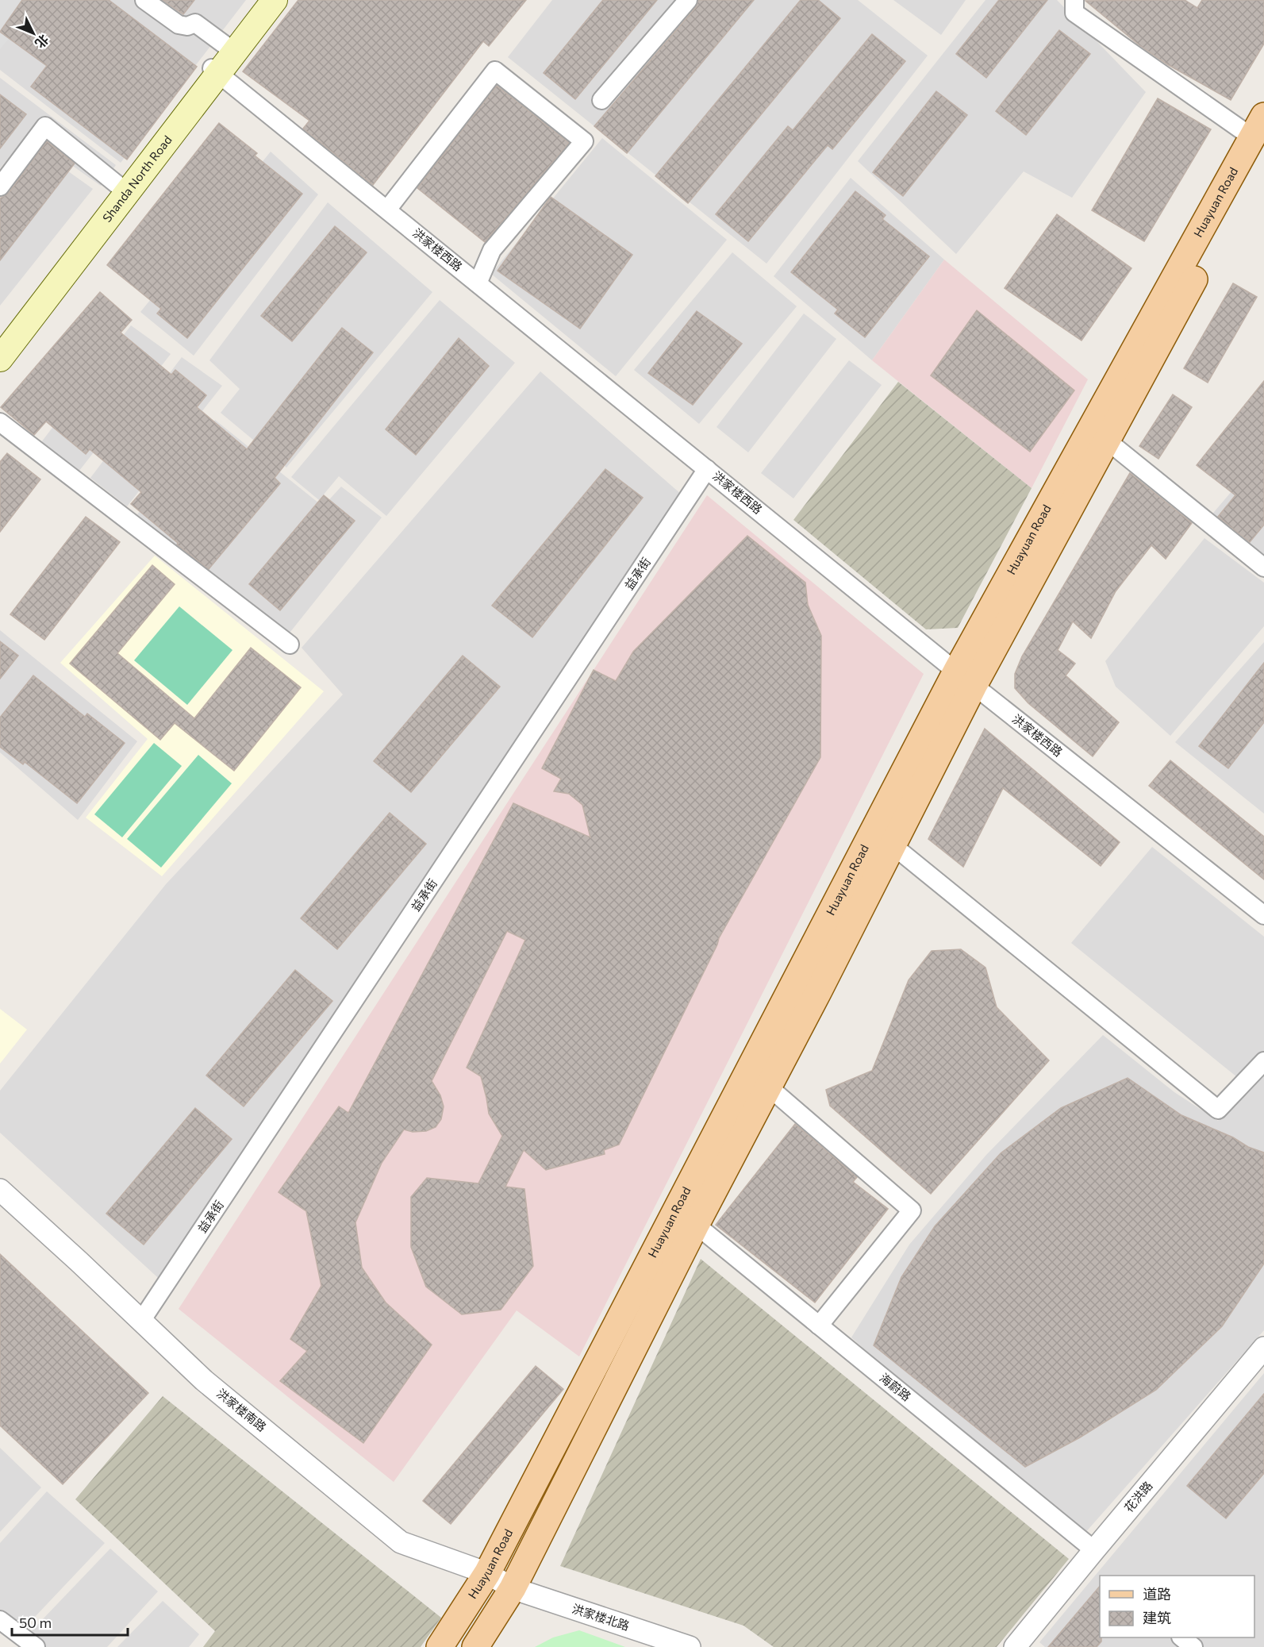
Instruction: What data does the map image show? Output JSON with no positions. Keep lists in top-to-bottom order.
{
  "streets": {
    "main road": ["Shanda North Road", "Huayuan Road"],
    "street": [
      "洪家楼西路",
      "益承街",
      "海蔚路",
      "洪家楼南路",
      "花洪路",
      "洪家楼北路"
    ]
  },
  "crossings": [
    ["Shanda North Road", "洪家楼西路"],
    ["Huayuan Road", "洪家楼西路"],
    ["Huayuan Road", "海蔚路"],
    ["Huayuan Road", "洪家楼南路"],
    ["Huayuan Road", "洪家楼北路"],
    ["洪家楼西路", "益承街"],
    ["益承街", "洪家楼南路"],
    ["海蔚路", "花洪路"],
    ["洪家楼南路", "洪家楼北路"]
  ],
  "legend": ["道路", "建筑"],
  "scale_bar": "50 m",
  "north": "bottom right"
}
